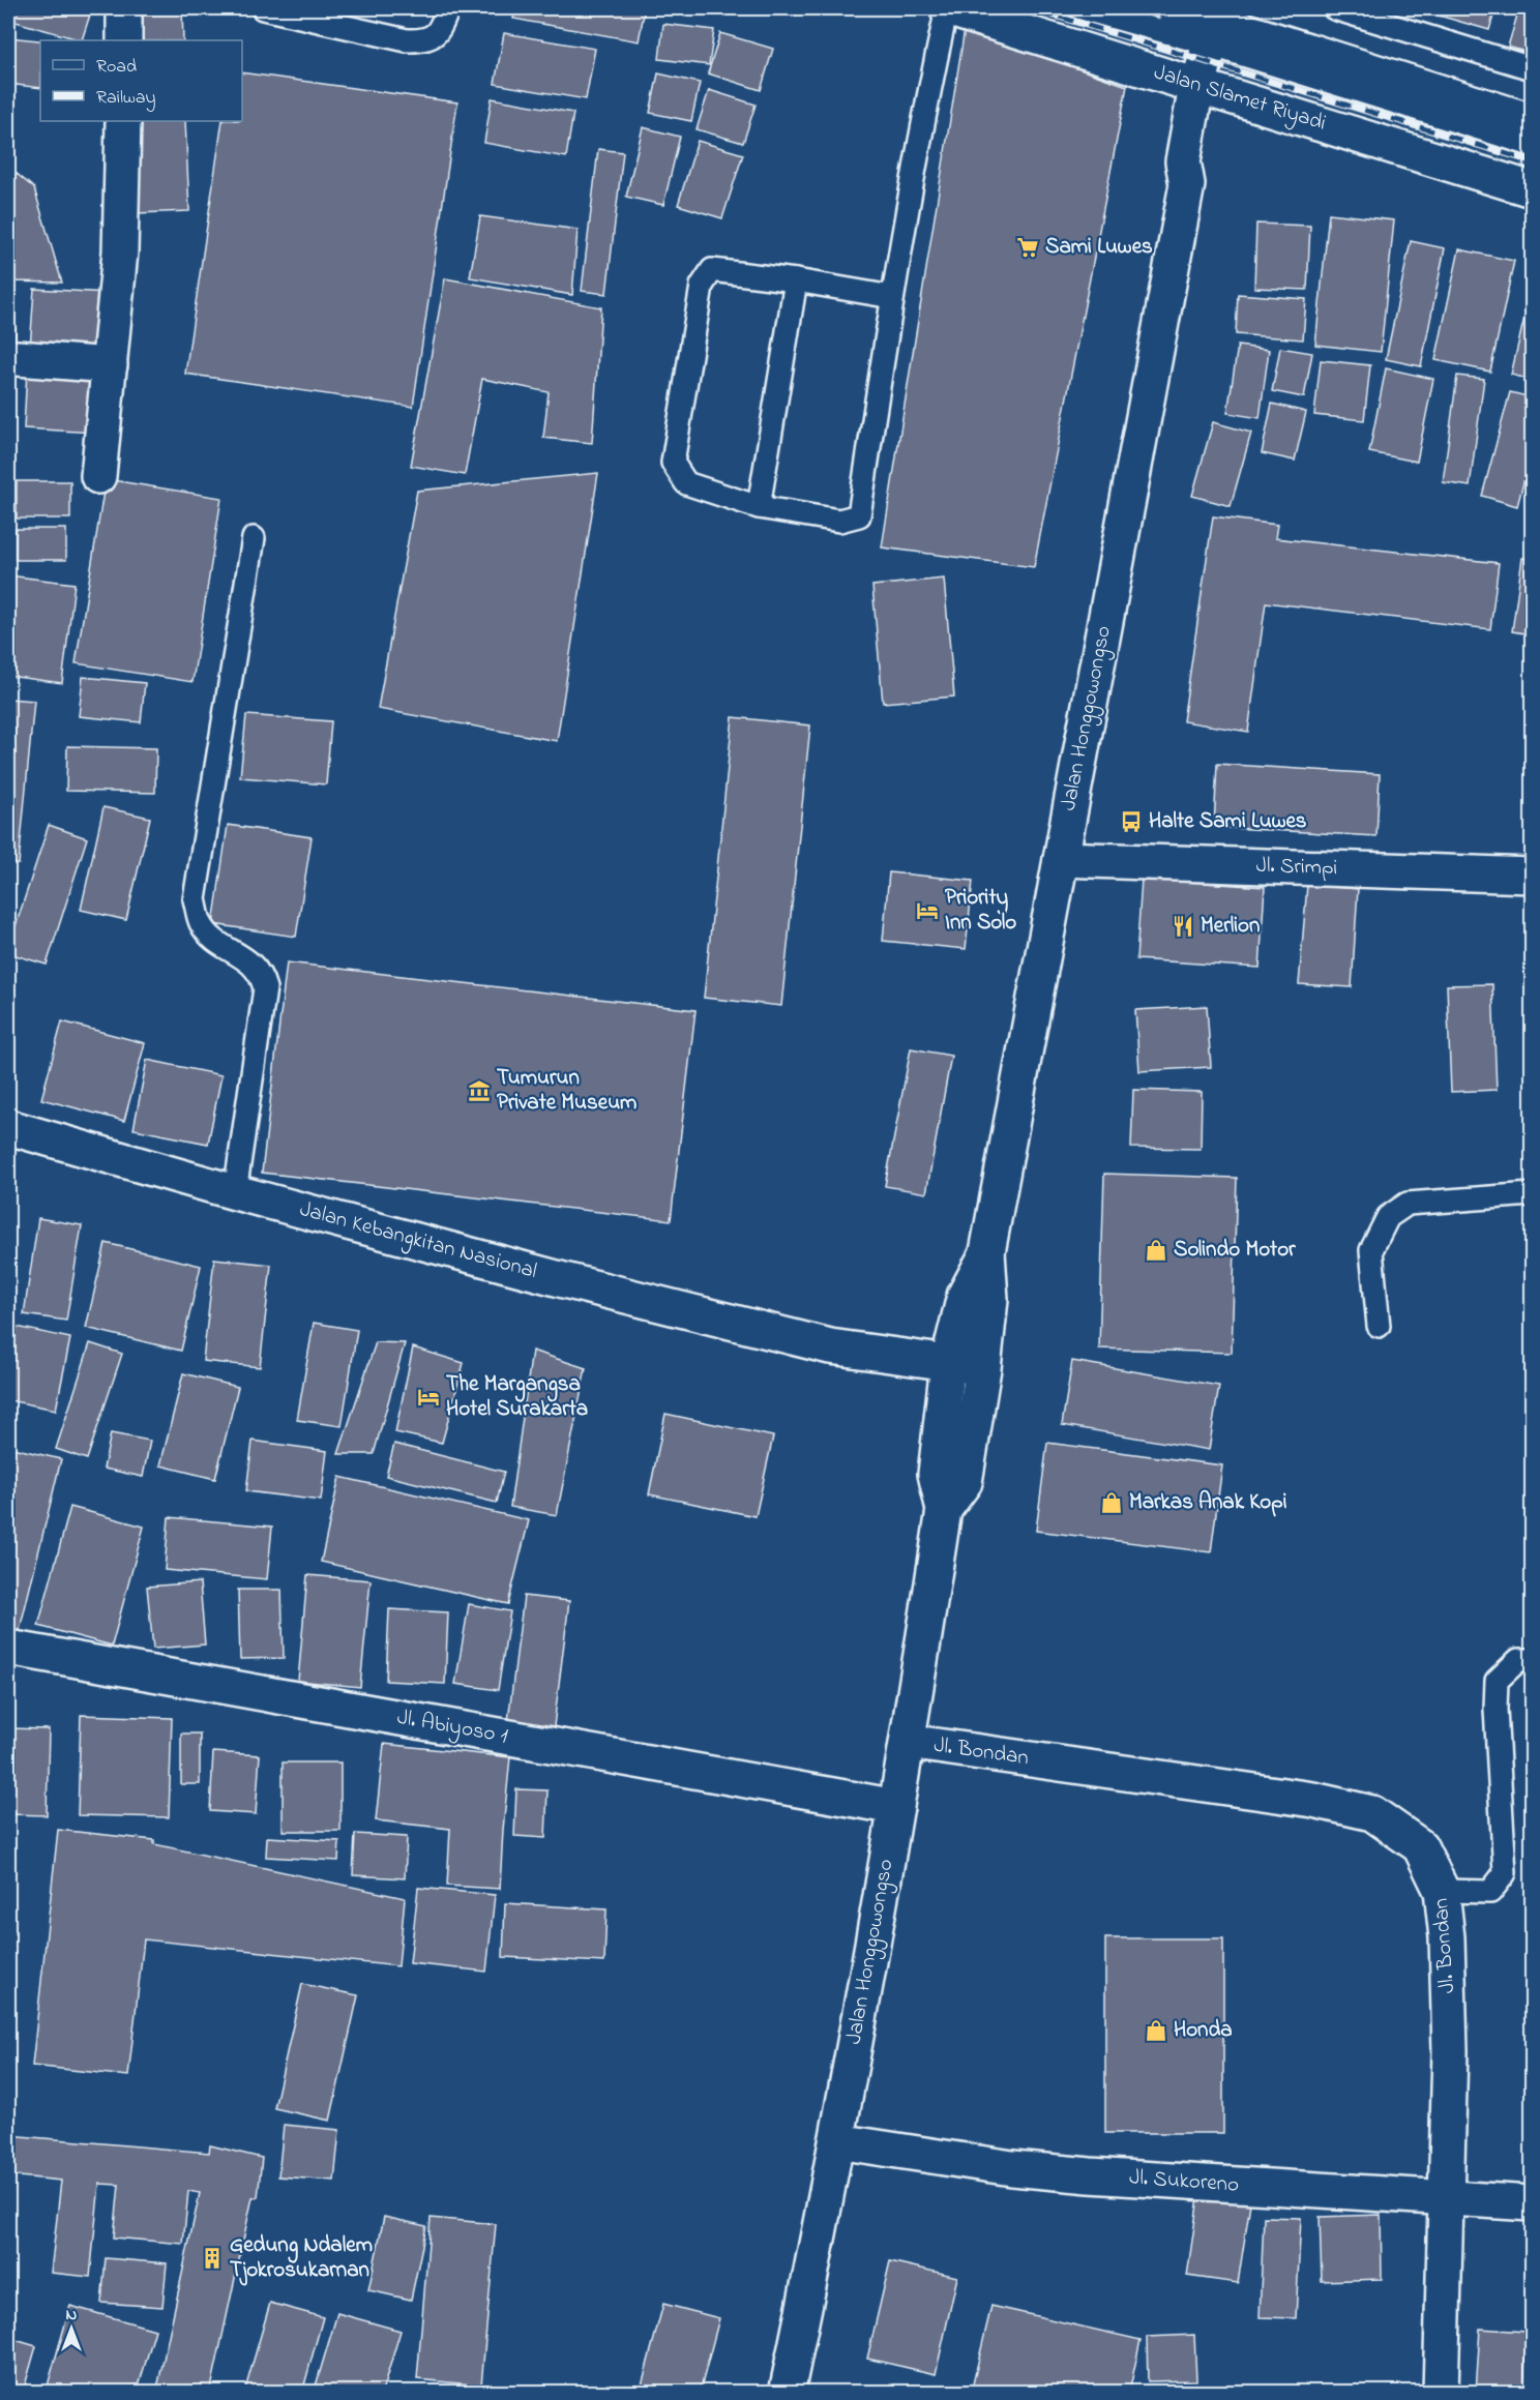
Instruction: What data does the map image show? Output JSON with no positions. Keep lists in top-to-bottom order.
{
  "streets": {
    "street": [
      "Jalan Slamet Riyadi",
      "Jalan Honggowongso",
      "Jl. Srimpi",
      "Jalan Kebangkitan Nasional",
      "Jl. Abiyoso 1",
      "Jl. Bondan",
      "Jl. Sukoreno"
    ]
  },
  "crossings": [
    ["Jalan Slamet Riyadi", "Jalan Honggowongso"],
    ["Jalan Honggowongso", "Jl. Srimpi"],
    ["Jalan Honggowongso", "Jalan Kebangkitan Nasional"],
    ["Jalan Honggowongso", "Jl. Abiyoso 1"],
    ["Jalan Honggowongso", "Jl. Bondan"],
    ["Jalan Honggowongso", "Jl. Sukoreno"],
    ["Jl. Bondan", "Jl. Sukoreno"]
  ],
  "places": {
    "supermarket": ["Sami Luwes"],
    "bus stop": ["Halte Sami Luwes"],
    "hotel": ["Priority Inn Solo", "The Margangsa Hotel Surakarta"],
    "restaurant": ["Merlion"],
    "museum": ["Tumurun Private Museum"],
    "shop": ["Solindo Motor", "Markas Anak Kopi", "Honda"],
    "building": ["Gedung Ndalem Tjokrosukarnan"]
  },
  "legend": ["Road", "Railway"],
  "north": "top"
}
